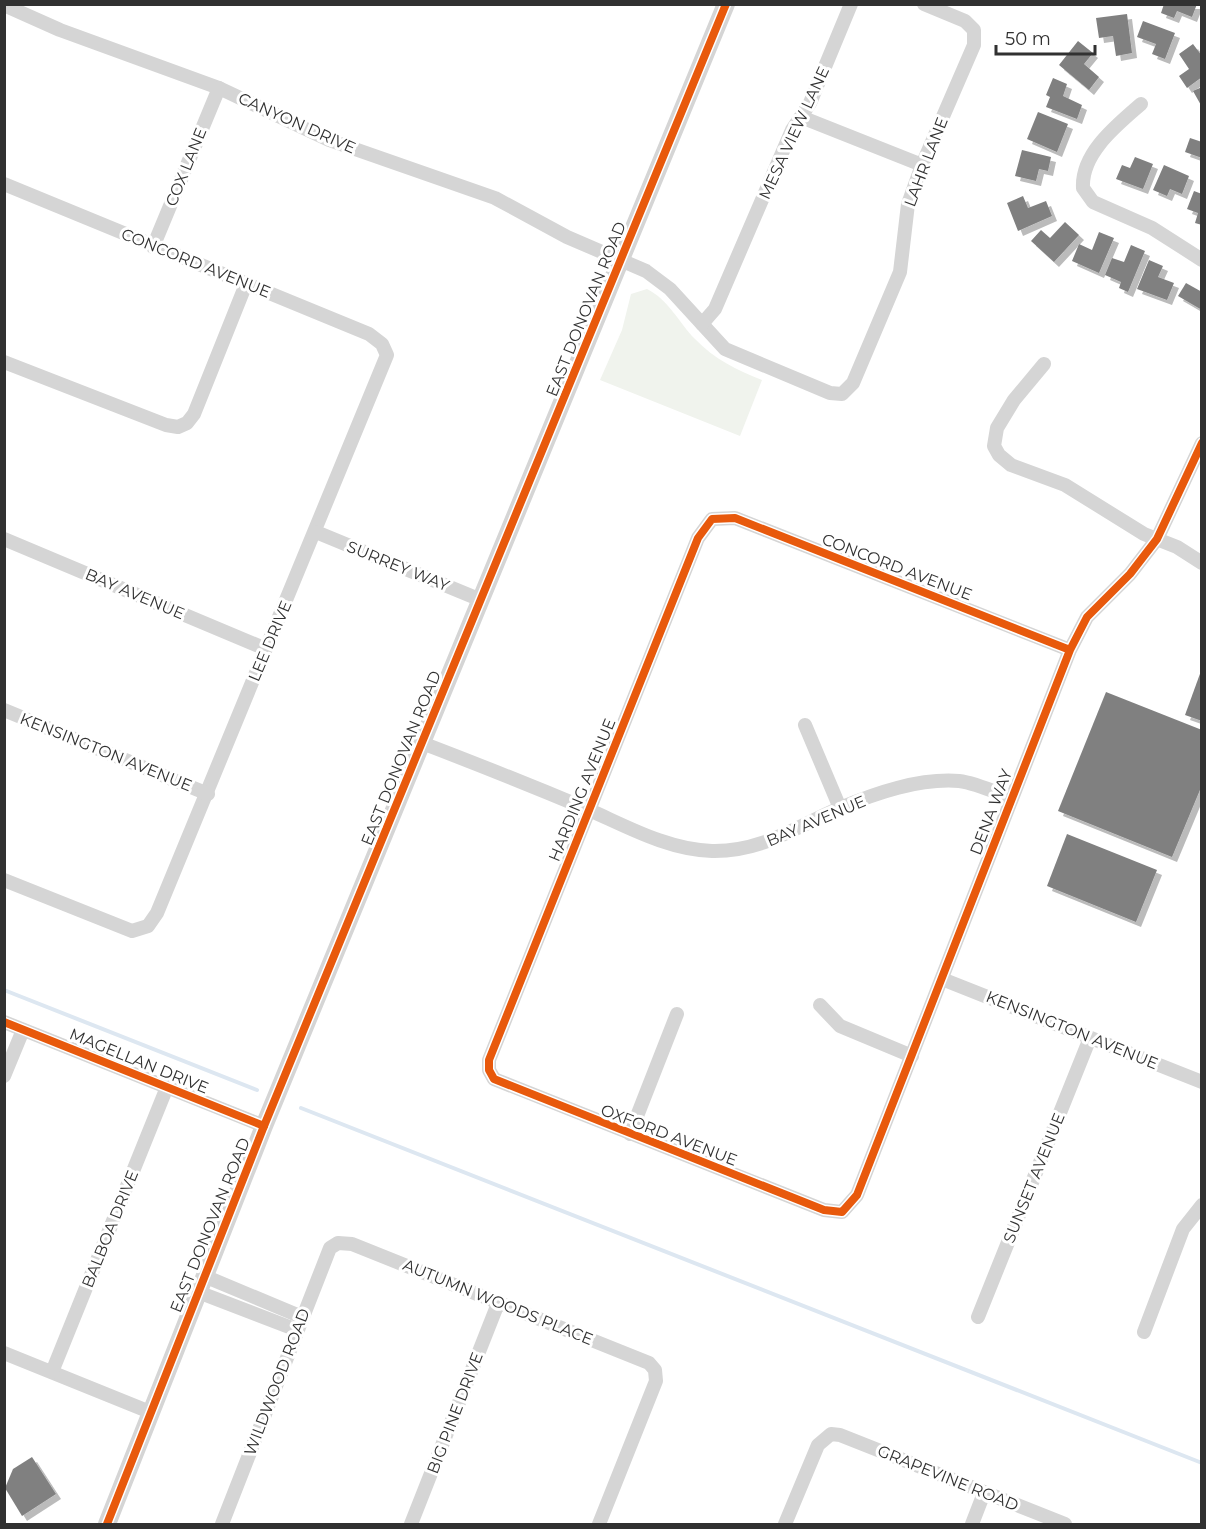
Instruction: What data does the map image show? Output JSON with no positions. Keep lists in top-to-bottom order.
{
  "streets": {
    "street": [
      "CANYON DRIVE",
      "MESA VIEW LANE",
      "LAHR LANE",
      "COX LANE",
      "CONCORD AVENUE",
      "EAST DONOVAN ROAD",
      "SURREY WAY",
      "BAY AVENUE",
      "LEE DRIVE",
      "KENSINGTON AVENUE",
      "HARDING AVENUE",
      "DENA WAY",
      "MAGELLAN DRIVE",
      "OXFORD AVENUE",
      "SUNSET AVENUE",
      "BALBOA DRIVE",
      "AUTUMN WOODS PLACE",
      "WILDWOOD ROAD",
      "BIG PINE DRIVE",
      "GRAPEVINE ROAD"
    ]
  },
  "crossings": [
    ["CANYON DRIVE", "MESA VIEW LANE"],
    ["CANYON DRIVE", "LAHR LANE"],
    ["CANYON DRIVE", "COX LANE"],
    ["CANYON DRIVE", "EAST DONOVAN ROAD"],
    ["COX LANE", "CONCORD AVENUE"],
    ["CONCORD AVENUE", "LEE DRIVE"],
    ["CONCORD AVENUE", "HARDING AVENUE"],
    ["CONCORD AVENUE", "DENA WAY"],
    ["EAST DONOVAN ROAD", "SURREY WAY"],
    ["EAST DONOVAN ROAD", "BAY AVENUE"],
    ["EAST DONOVAN ROAD", "MAGELLAN DRIVE"],
    ["SURREY WAY", "LEE DRIVE"],
    ["BAY AVENUE", "LEE DRIVE"],
    ["BAY AVENUE", "HARDING AVENUE"],
    ["BAY AVENUE", "DENA WAY"],
    ["LEE DRIVE", "KENSINGTON AVENUE"],
    ["KENSINGTON AVENUE", "DENA WAY"],
    ["KENSINGTON AVENUE", "SUNSET AVENUE"],
    ["HARDING AVENUE", "OXFORD AVENUE"],
    ["DENA WAY", "OXFORD AVENUE"],
    ["MAGELLAN DRIVE", "BALBOA DRIVE"],
    ["AUTUMN WOODS PLACE", "WILDWOOD ROAD"],
    ["AUTUMN WOODS PLACE", "BIG PINE DRIVE"]
  ],
  "scale_bar": "50 m"
}
